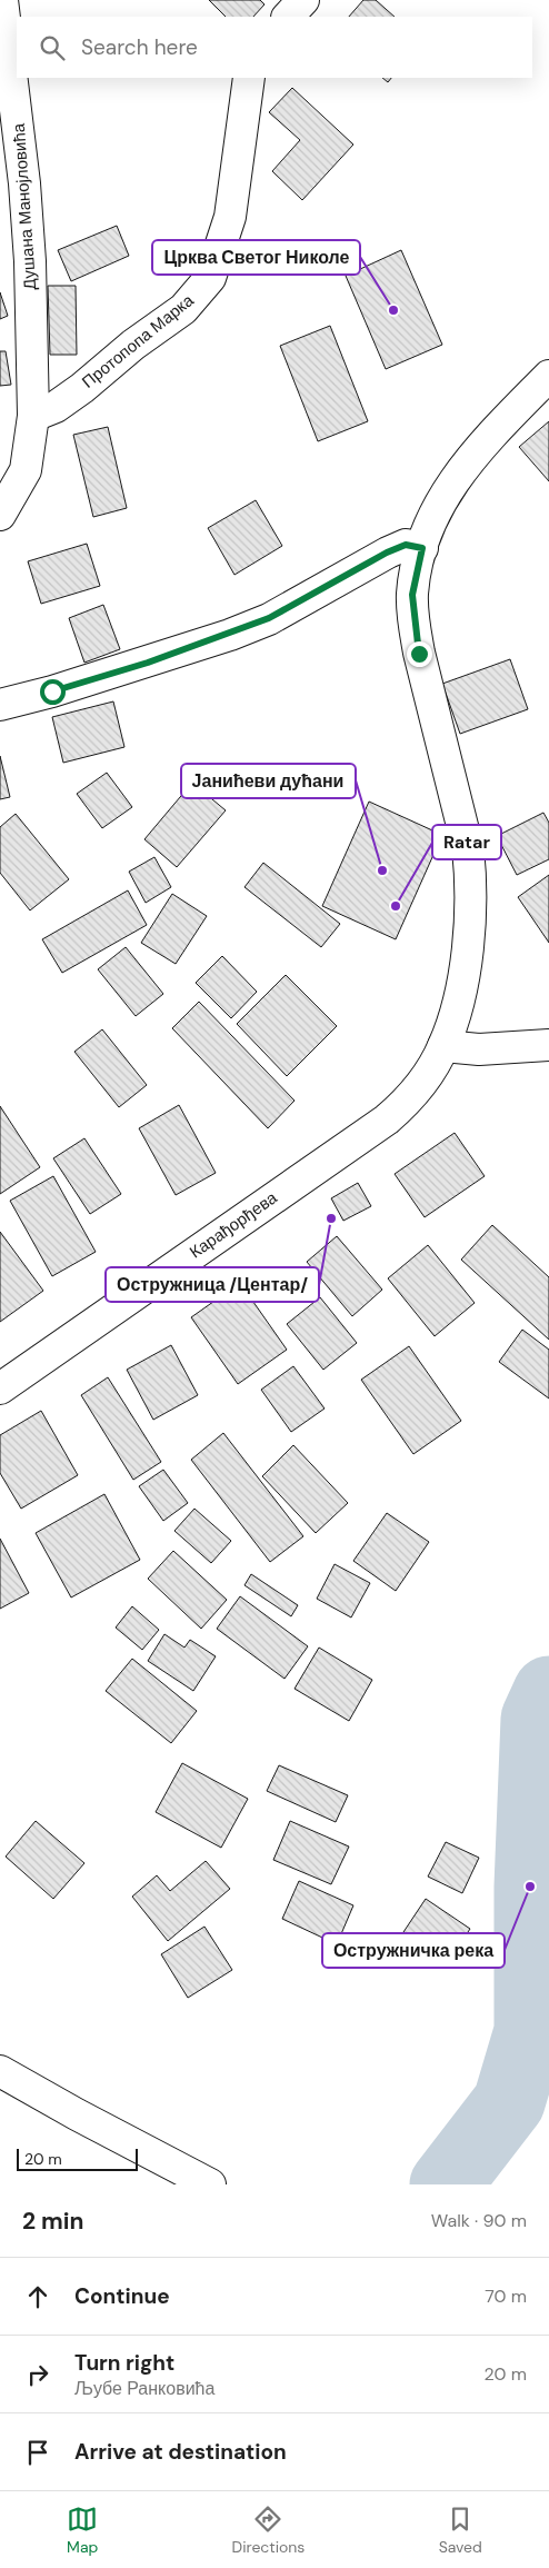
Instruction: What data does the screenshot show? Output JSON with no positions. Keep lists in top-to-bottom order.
{
  "streets": {
    "street": ["Душана Манојловића", "Протопопа Марка", "Карађорђева"]
  },
  "crossings": [
    ["Душана Манојловића", "Протопопа Марка"]
  ],
  "places": [
    "Црква Светог Николе",
    "Јанићеви дућани",
    "Ratar",
    "Остружница /Центар/",
    "Остружничка река"
  ],
  "scale_bar": "20 m",
  "page": {
    "search": "Search here",
    "scale": "20 m",
    "heading": ["2 min", "Walk · 90 m"],
    "list": [
      ["Continue", "70 m"],
      ["Turn right", "Љубе Ранковића", "20 m"],
      "Arrive at destination"
    ],
    "nav": ["Map", "Directions", "Saved"]
  }
}
